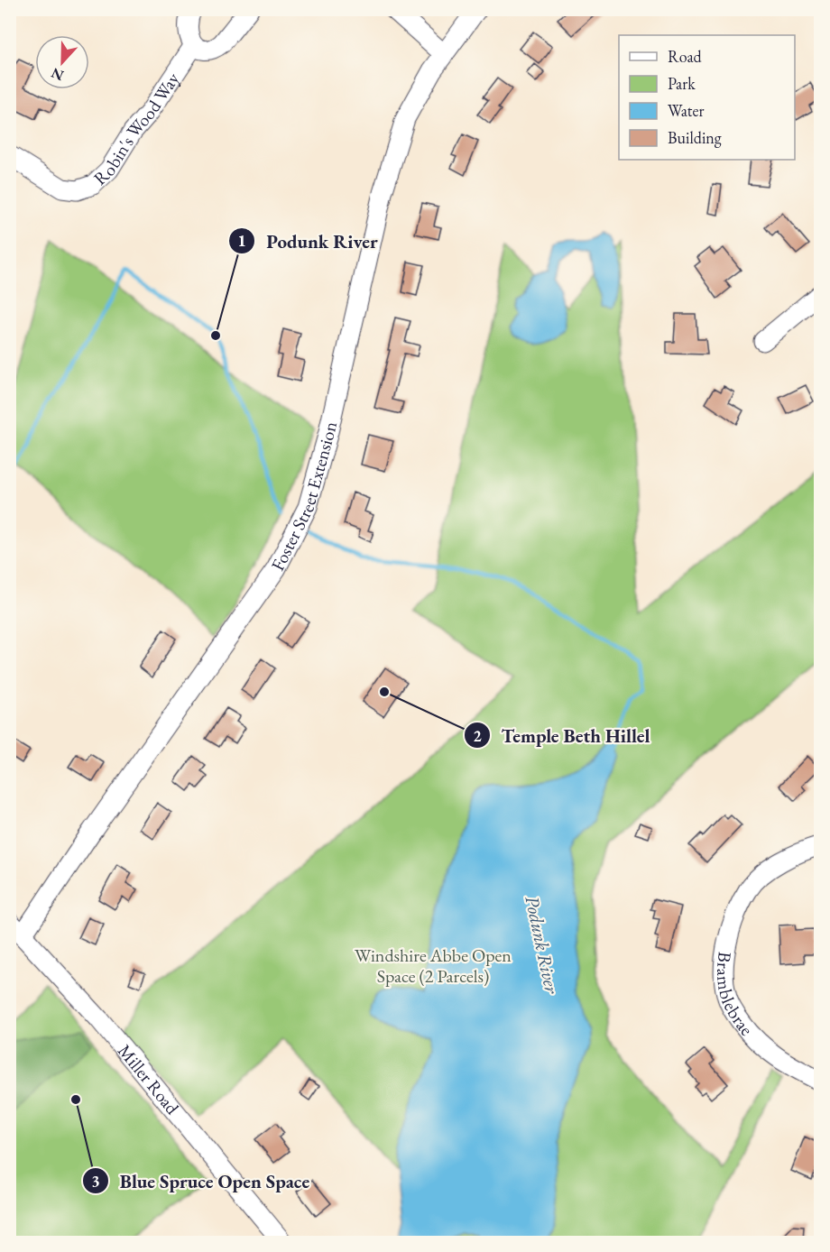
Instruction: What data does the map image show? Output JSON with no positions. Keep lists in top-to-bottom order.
{
  "streets": {
    "street": [
      "Robin's Wood Way",
      "Foster Street Extension",
      "Bramblebrae",
      "Miller Road"
    ]
  },
  "crossings": [
    ["Foster Street Extension", "Miller Road"]
  ],
  "water": ["Podunk River"],
  "parks": ["Windshire Abbe Open Space (2 Parcels)"],
  "places": ["Podunk River", "Temple Beth Hillel", "Blue Spruce Open Space"],
  "legend": [
    "Road",
    "Park",
    "Water",
    "Building"
  ],
  "north": "bottom"
}
